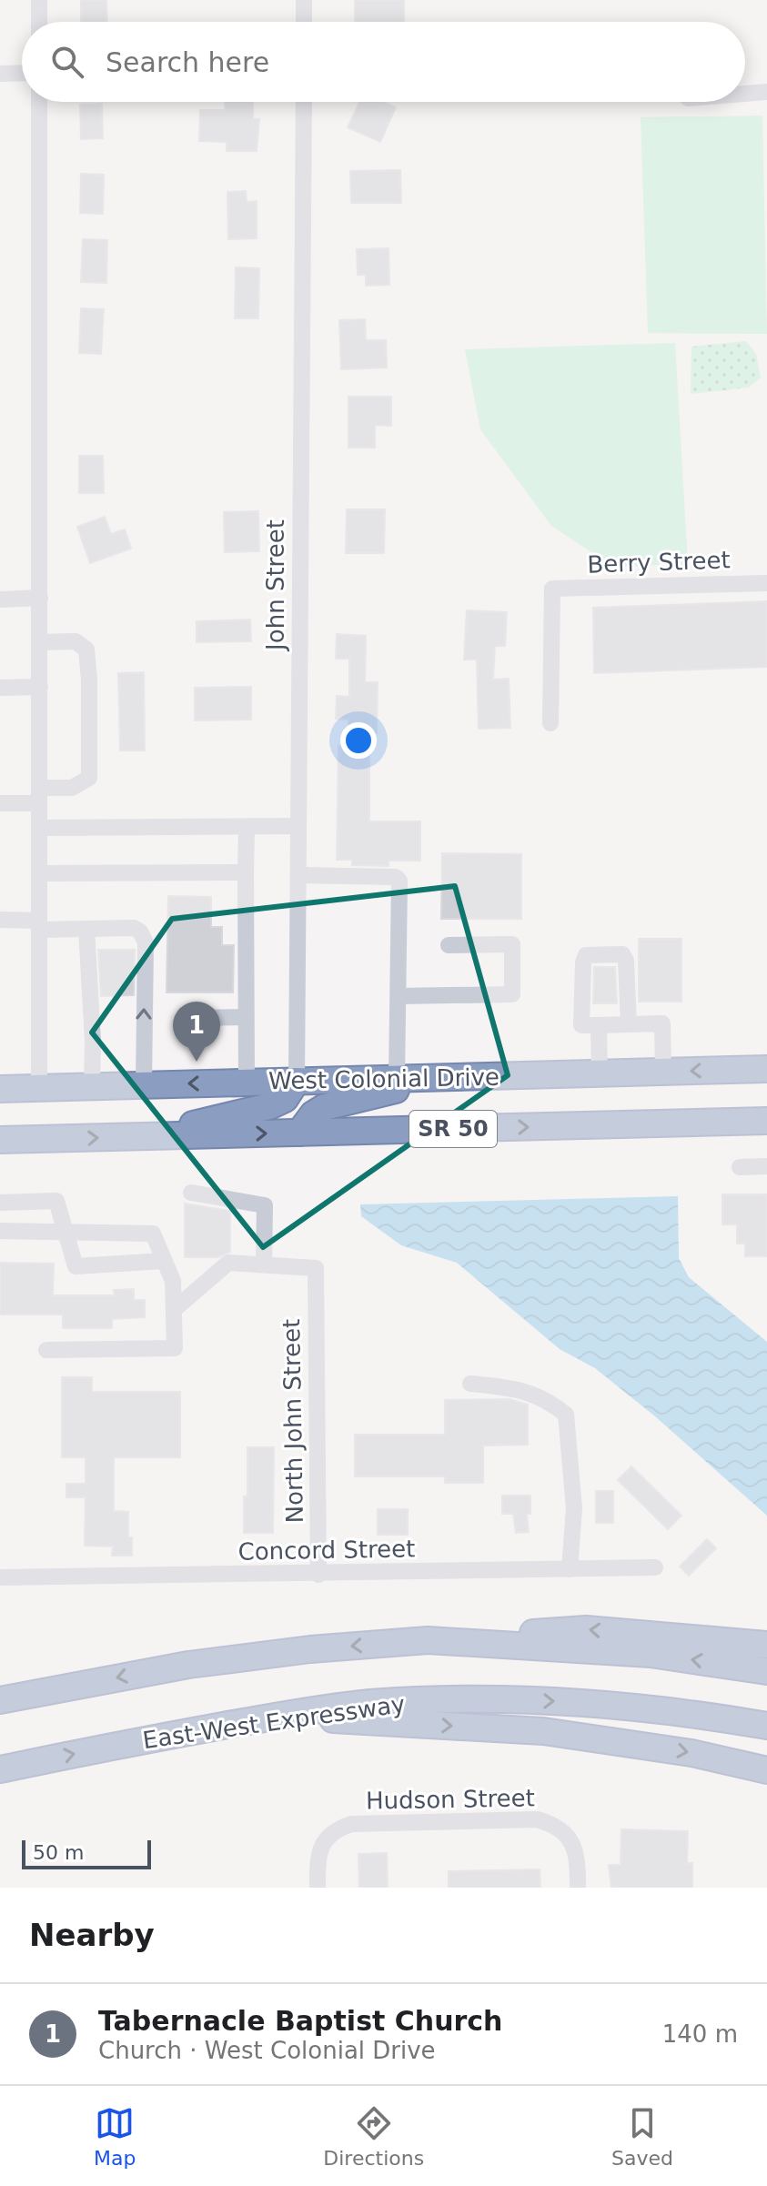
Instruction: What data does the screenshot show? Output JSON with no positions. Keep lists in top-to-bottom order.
{
  "streets": {
    "highway": ["West Colonial Drive", "SR 50", "East-West Expressway"],
    "street": [
      "Berry Street",
      "John Street",
      "North John Street",
      "Concord Street",
      "Hudson Street"
    ]
  },
  "crossings": [
    ["John Street", "West Colonial Drive"],
    ["North John Street", "Concord Street"]
  ],
  "scale_bar": "50 m",
  "page": {
    "search": "Search here",
    "pins": "1",
    "scale": "50 m",
    "heading": "Nearby",
    "list": [
      {
        "mark": "1",
        "name": "Tabernacle Baptist Church",
        "note": "Church · West Colonial Drive",
        "value": "140 m"
      }
    ],
    "nav": ["Map", "Directions", "Saved"]
  }
}
